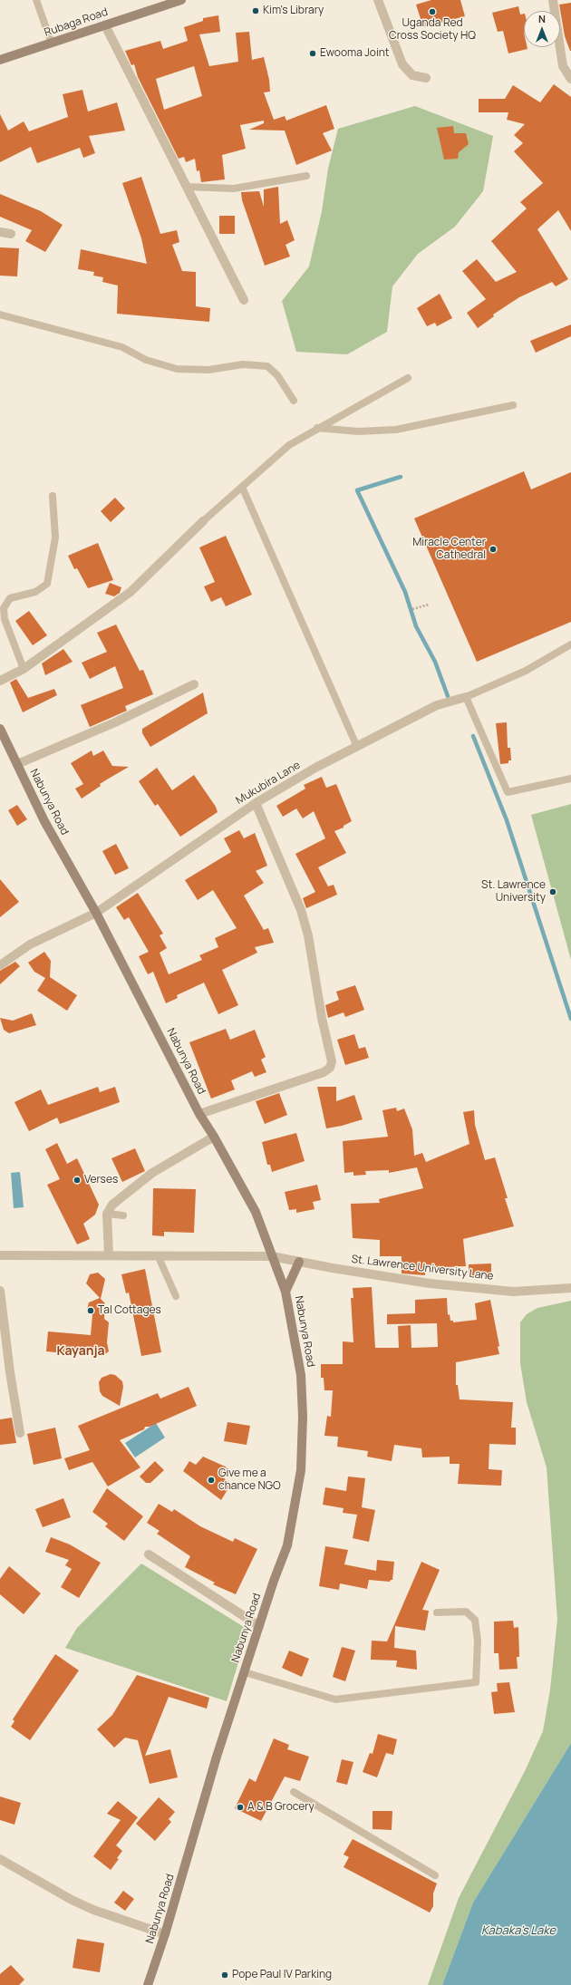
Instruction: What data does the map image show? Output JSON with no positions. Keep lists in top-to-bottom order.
{
  "streets": {
    "main road": ["Rubaga Road", "Nabunya Road"],
    "street": ["Mukubira Lane", "St. Lawrence University Lane"]
  },
  "crossings": [
    ["Mukubira Lane", "Nabunya Road"],
    ["Nabunya Road", "St. Lawrence University Lane"]
  ],
  "districts": ["Kayanja"],
  "water": ["Kabaka's Lake"],
  "places": [
    "Kim's Library",
    "Uganda Red Cross Society HQ",
    "Ewooma Joint",
    "Miracle Center Cathedral",
    "St. Lawrence University",
    "Verses",
    "Tal Cottages",
    "Give me a chance NGO",
    "A & B Grocery",
    "Pope Paul IV Parking"
  ],
  "north": "top"
}
